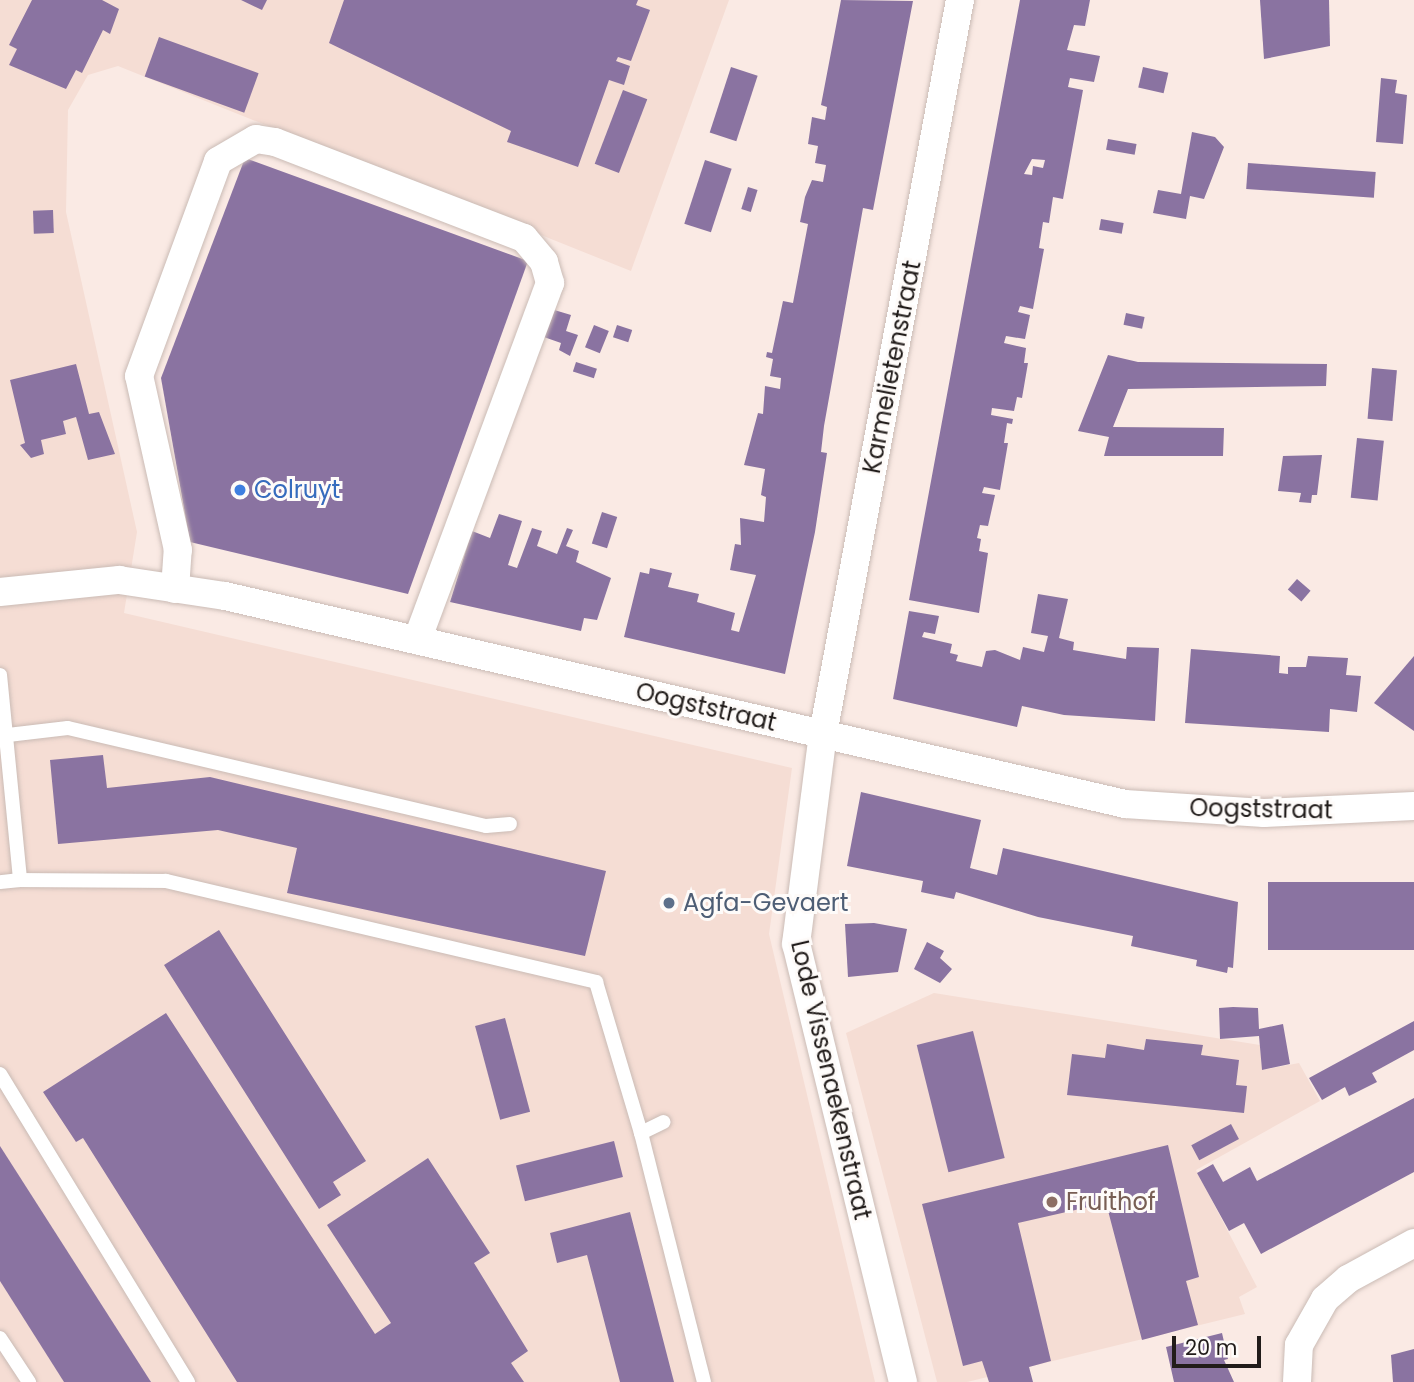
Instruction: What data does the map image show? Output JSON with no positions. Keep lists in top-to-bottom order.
{
  "streets": {
    "street": ["Karmelietenstraat", "Oogststraat", "Lode Vissenaekenstraat"]
  },
  "crossings": [
    ["Karmelietenstraat", "Oogststraat"],
    ["Karmelietenstraat", "Lode Vissenaekenstraat"],
    ["Oogststraat", "Lode Vissenaekenstraat"]
  ],
  "places": ["Colruyt", "Agfa-Gevaert", "Fruithof"],
  "scale_bar": "20 m"
}
